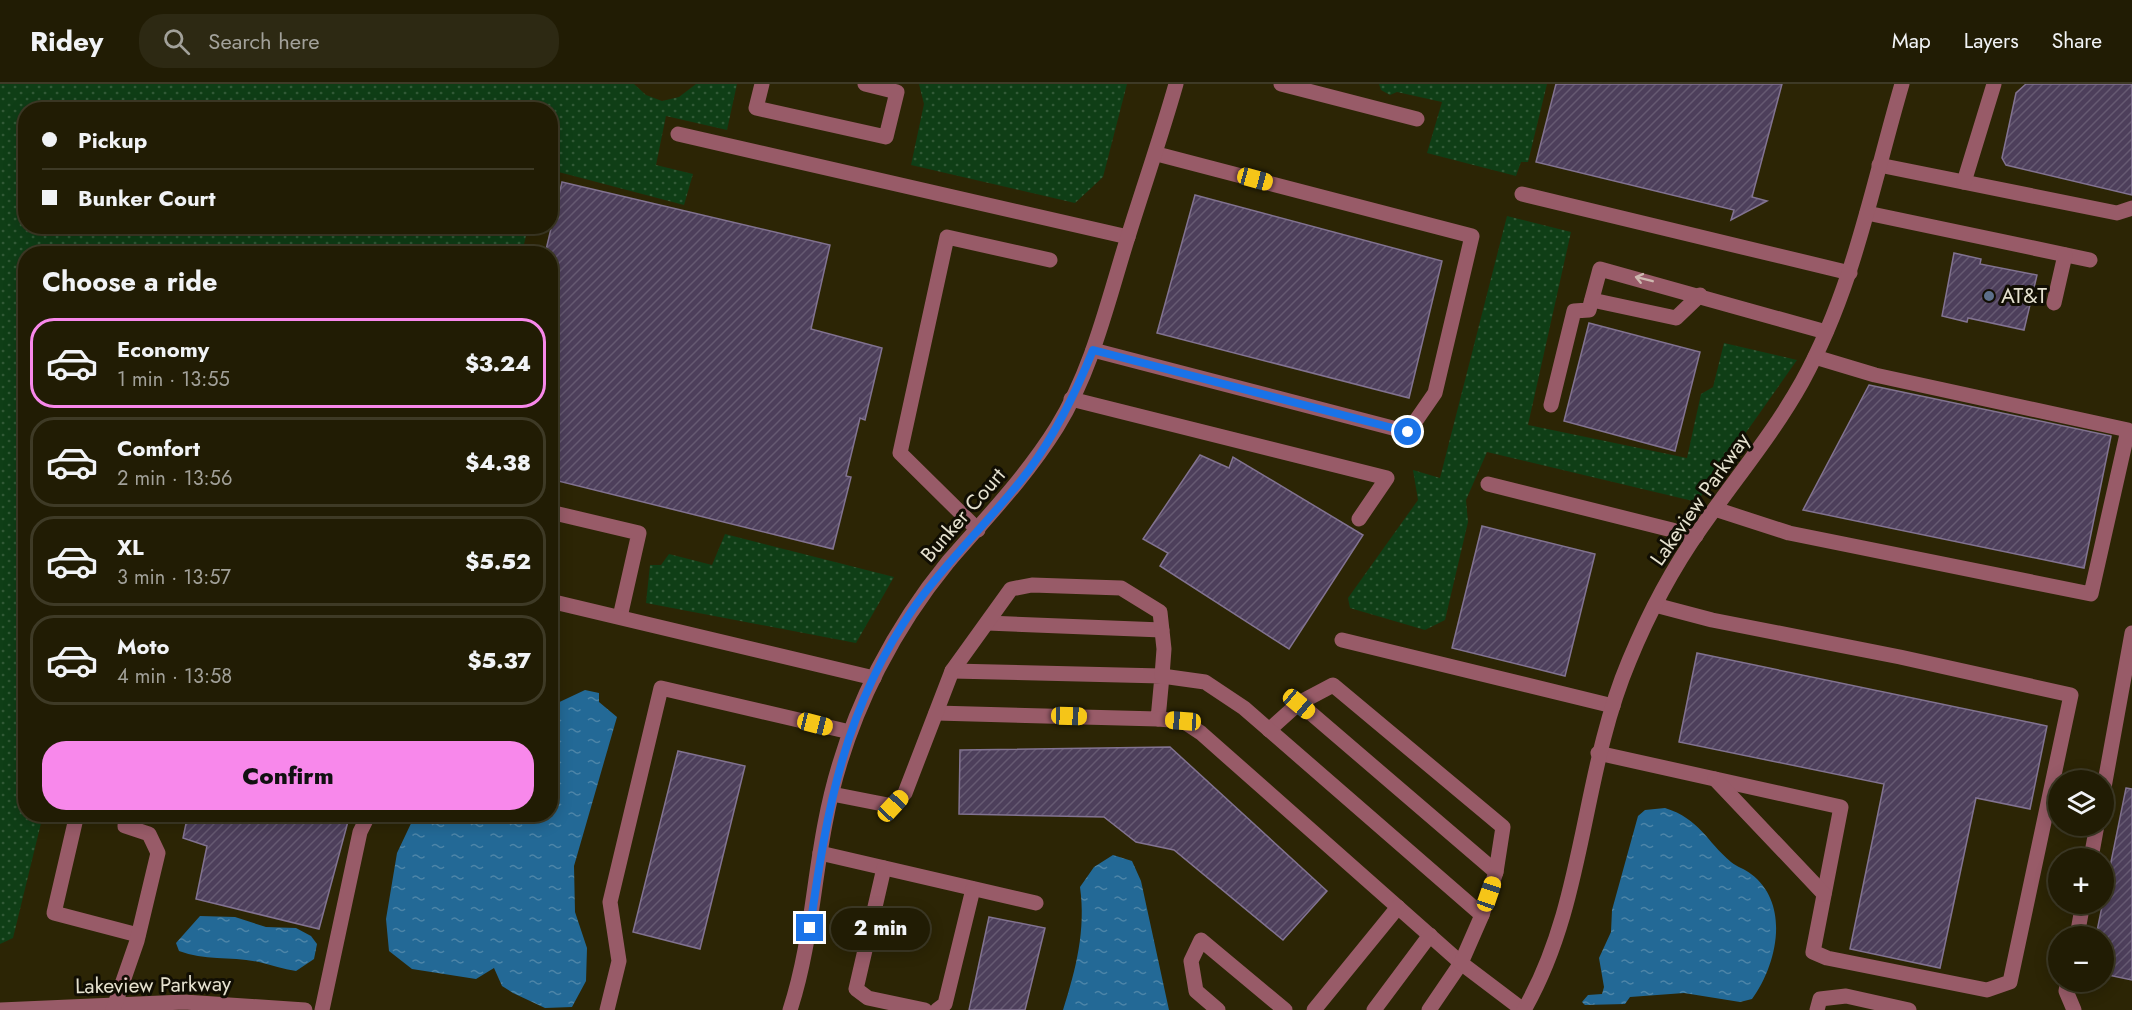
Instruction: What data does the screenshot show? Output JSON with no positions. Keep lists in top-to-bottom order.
{
  "streets": {
    "street": ["Lakeview Parkway", "Bunker Court"]
  },
  "places": ["AT&T"],
  "page": {
    "header": "Ridey",
    "search": "Search here",
    "nav": ["Map", "Layers", "Share"],
    "banner": ["Pickup", "Bunker Court"],
    "heading": "Choose a ride",
    "list": [
      {
        "name": "Economy",
        "note": "1 min · 13:55",
        "value": "$3.24"
      },
      {
        "name": "Comfort",
        "note": "2 min · 13:56",
        "value": "$4.38"
      },
      {
        "name": "XL",
        "note": "3 min · 13:57",
        "value": "$5.52"
      },
      {
        "name": "Moto",
        "note": "4 min · 13:58",
        "value": "$5.37"
      }
    ],
    "buttons": "Confirm",
    "map_buttons": ["+", "−"],
    "bubble": "2 min"
  }
}
